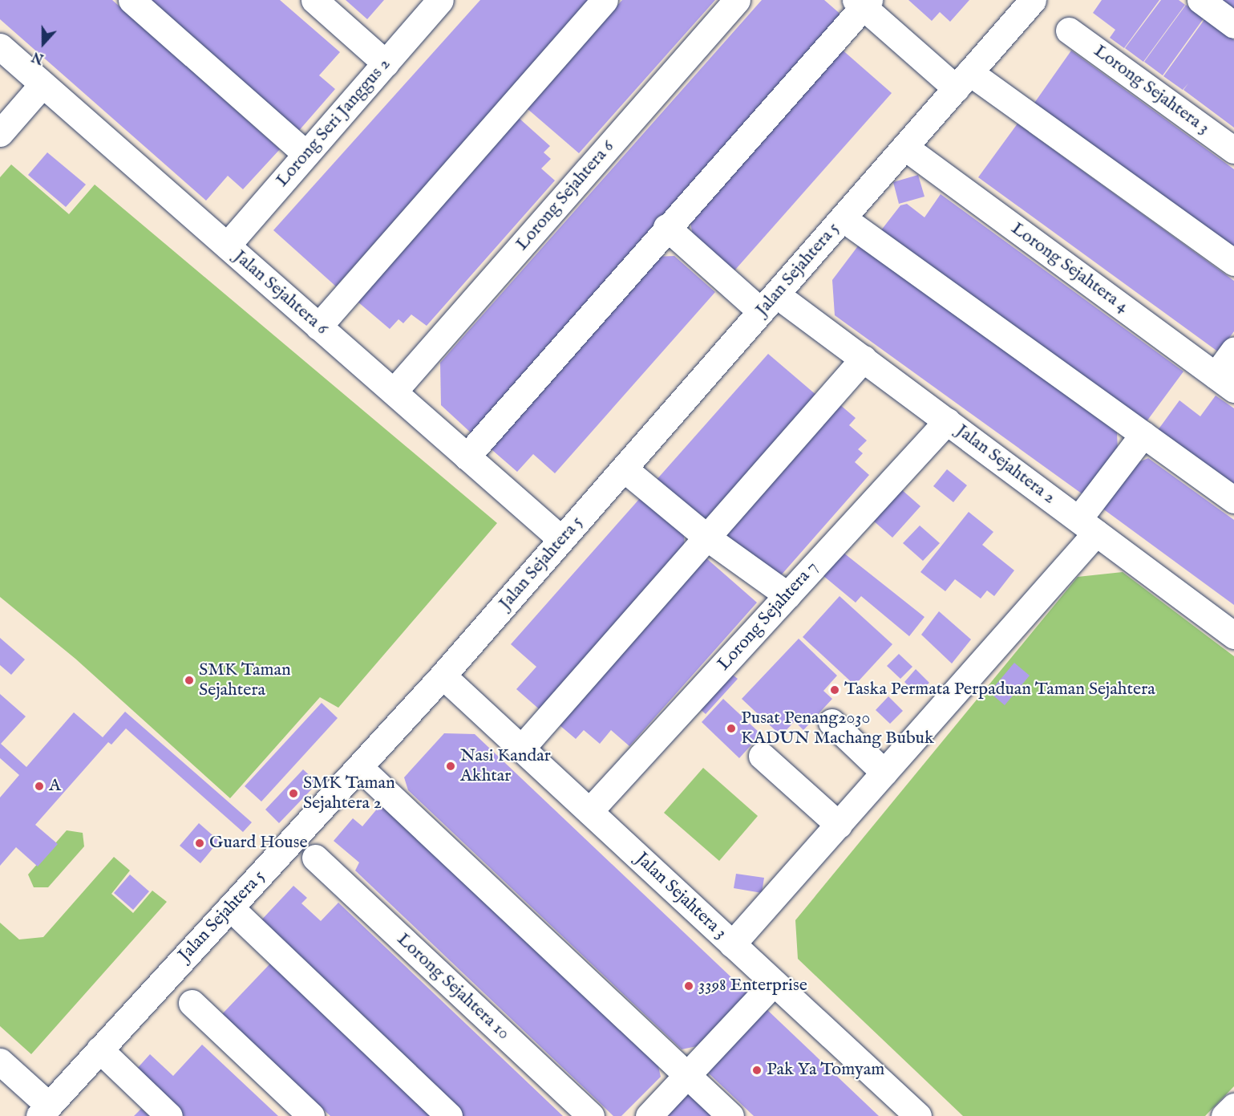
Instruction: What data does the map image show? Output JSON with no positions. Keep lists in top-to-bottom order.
{
  "streets": {
    "street": [
      "Lorong Sejahtera 3",
      "Lorong Seri Janggus 2",
      "Lorong Sejahtera 6",
      "Lorong Sejahtera 4",
      "Jalan Sejahtera 5",
      "Jalan Sejahtera 6",
      "Jalan Sejahtera 2",
      "Lorong Sejahtera 7",
      "Jalan Sejahtera 3",
      "Lorong Sejahtera 10"
    ]
  },
  "crossings": [
    ["Lorong Seri Janggus 2", "Jalan Sejahtera 6"],
    ["Lorong Sejahtera 6", "Jalan Sejahtera 6"],
    ["Lorong Sejahtera 4", "Jalan Sejahtera 5"],
    ["Jalan Sejahtera 5", "Jalan Sejahtera 6"],
    ["Jalan Sejahtera 5", "Jalan Sejahtera 2"],
    ["Jalan Sejahtera 5", "Jalan Sejahtera 3"],
    ["Jalan Sejahtera 2", "Lorong Sejahtera 7"],
    ["Lorong Sejahtera 7", "Jalan Sejahtera 3"]
  ],
  "places": [
    "SMK Taman Sejahtera",
    "Taska Permata Perpaduan Taman Sejahtera",
    "Pusat Penang2030 KADUN Machang Bubuk",
    "Nasi Kandar Akhtar",
    "A",
    "SMK Taman Sejahtera 2",
    "Guard House",
    "3398 Enterprise",
    "Pak Ya Tomyam"
  ],
  "north": "bottom"
}
